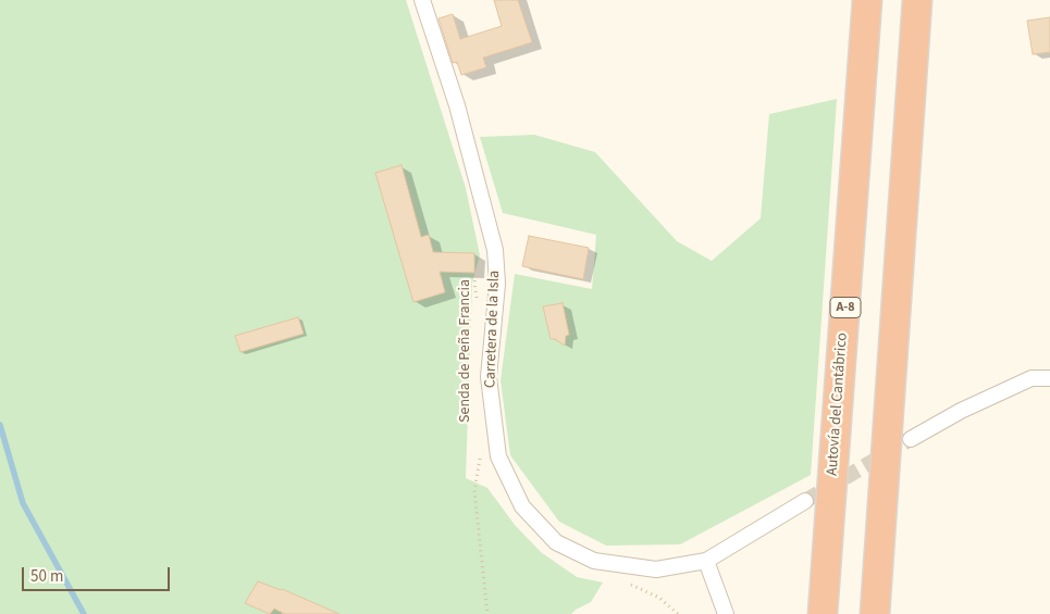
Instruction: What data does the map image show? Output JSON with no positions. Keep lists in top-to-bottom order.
{
  "streets": {
    "highway": ["A-8", "Autovía del Cantábrico"],
    "street": ["Carretera de la Isla"],
    "path": ["Senda de Peña Francia"]
  },
  "scale_bar": "50 m"
}
